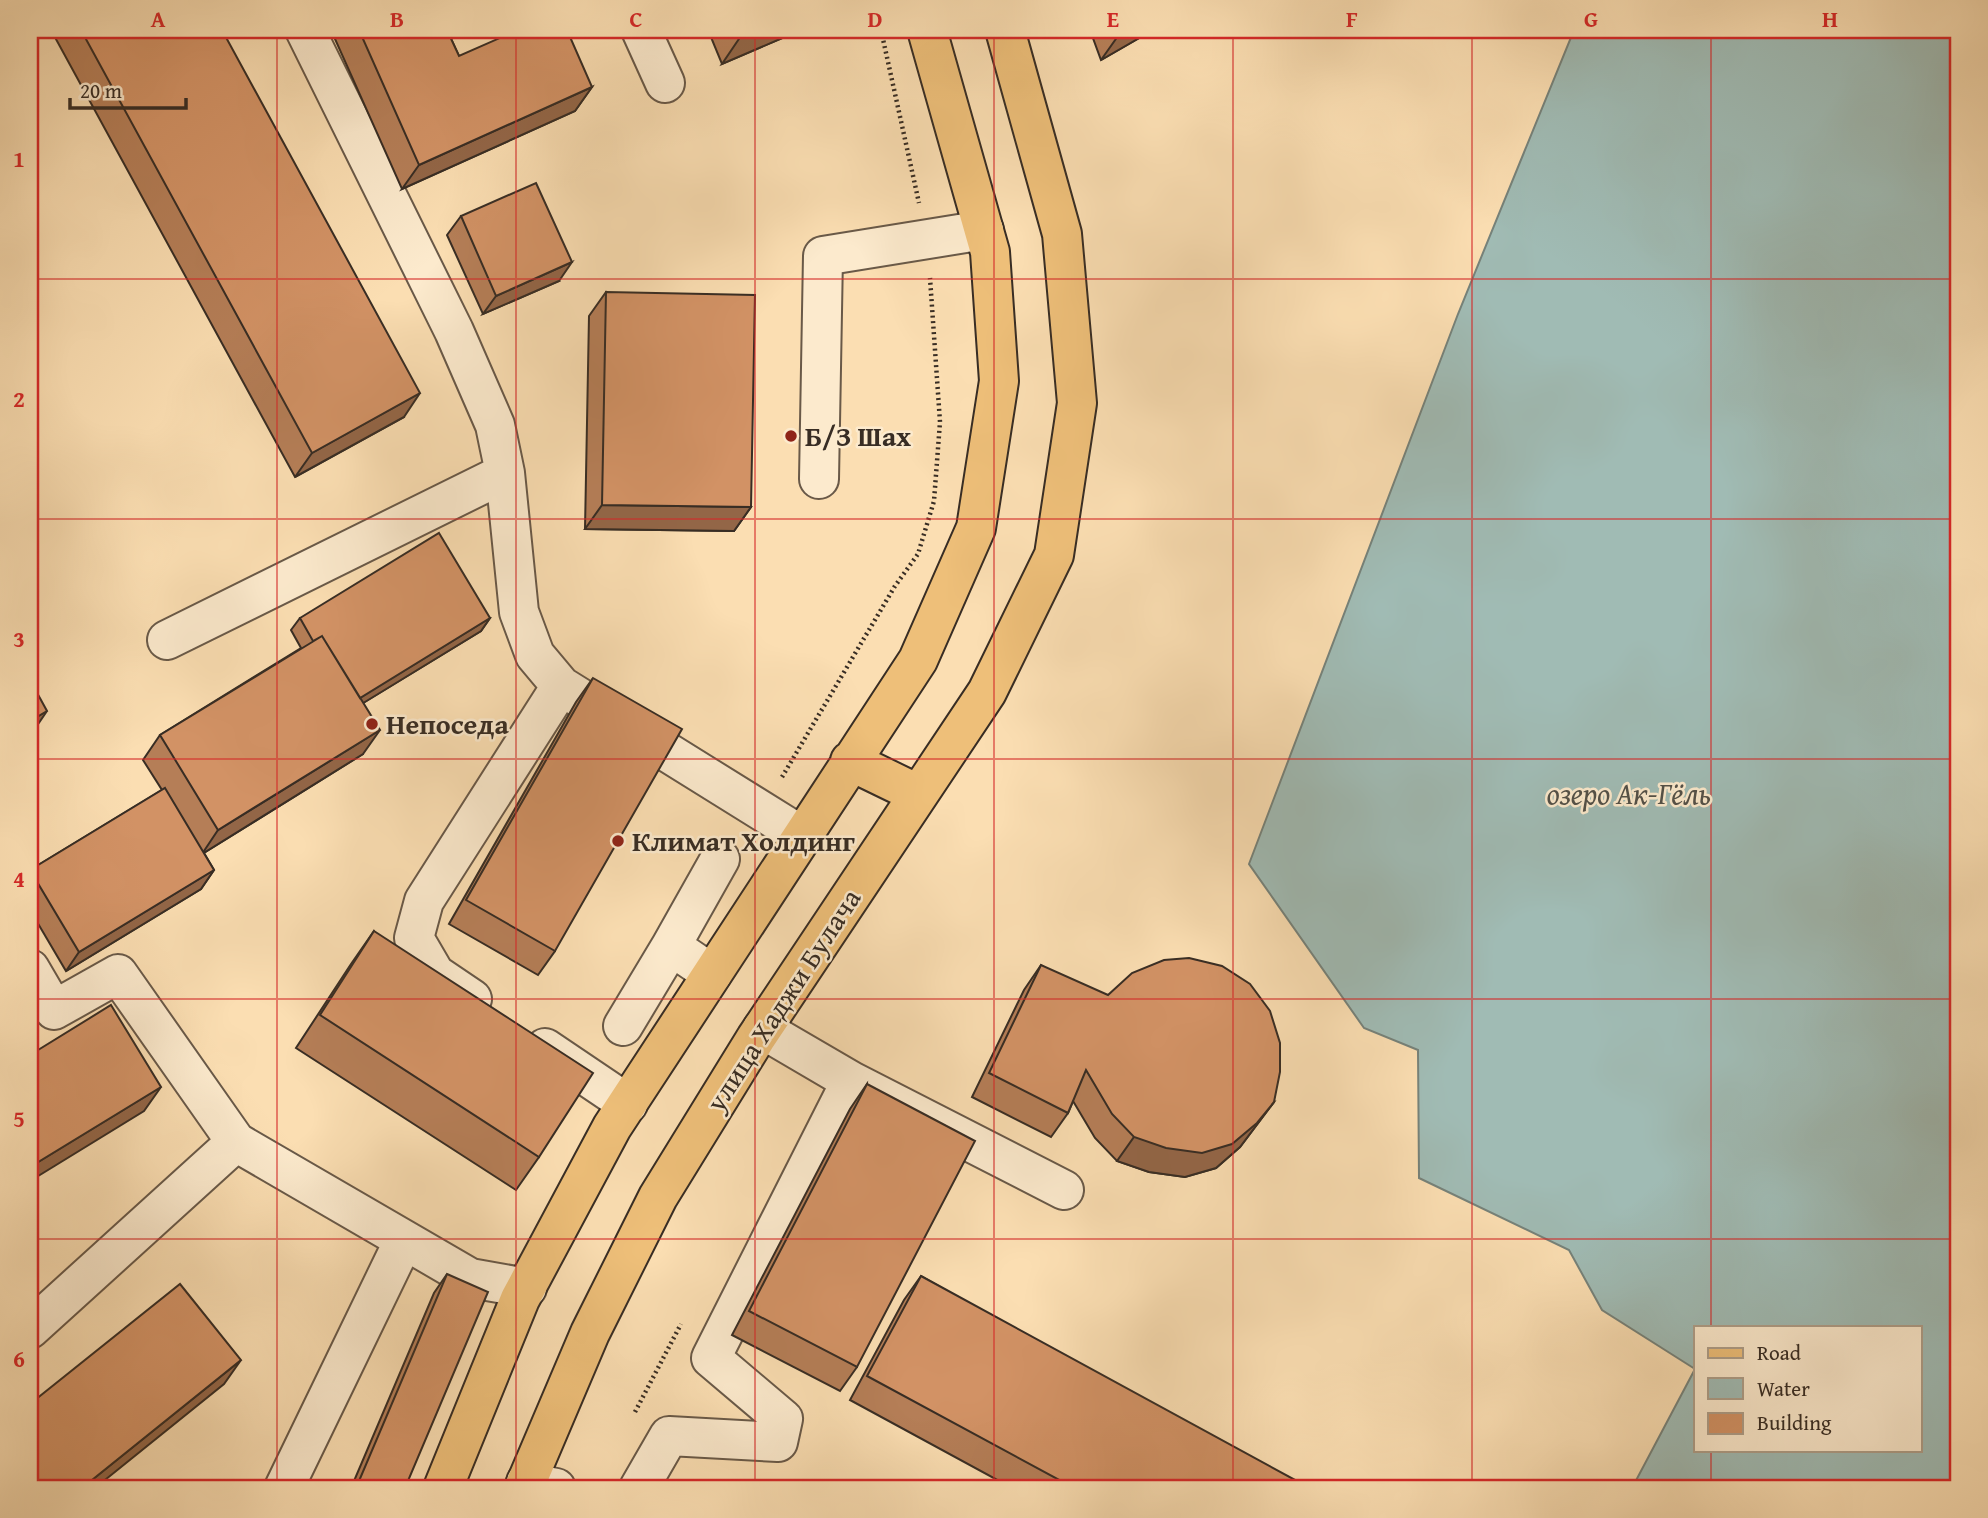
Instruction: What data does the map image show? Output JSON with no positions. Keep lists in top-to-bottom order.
{
  "streets": {
    "main road": ["улица Хаджи Булача"]
  },
  "water": ["озеро Ак-Гёль"],
  "places": ["Б/З Шах", "Непоседа", "Климат Холдинг"],
  "legend": ["Road", "Water", "Building"],
  "scale_bar": "20 m",
  "grid": {
    "columns": [
      "A",
      "B",
      "C",
      "D",
      "E",
      "F",
      "G",
      "H"
    ],
    "rows": [
      "1",
      "2",
      "3",
      "4",
      "5",
      "6"
    ]
  }
}
